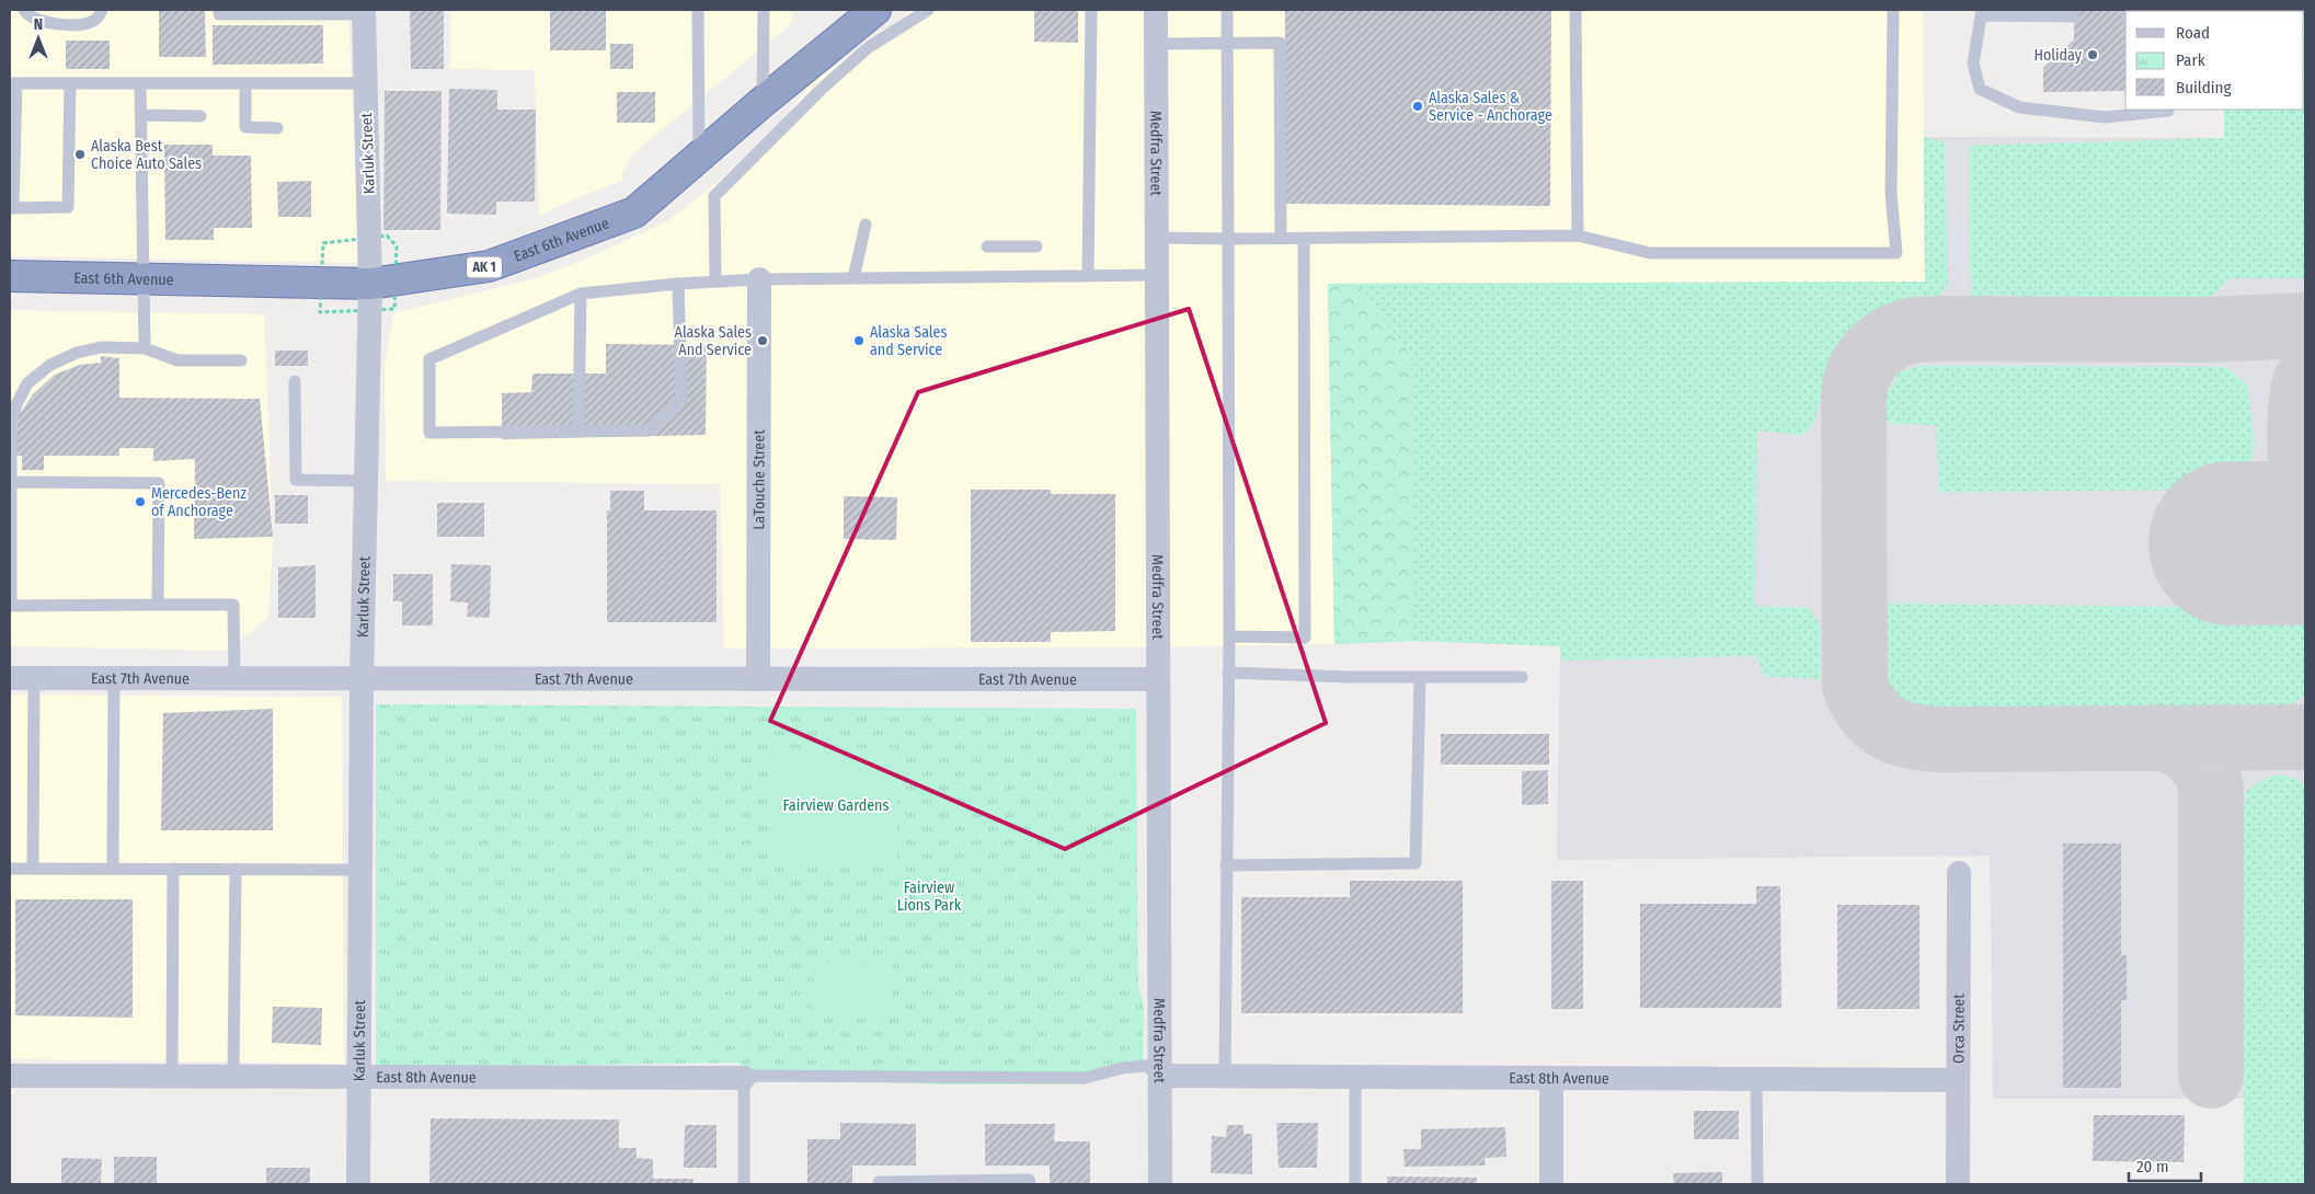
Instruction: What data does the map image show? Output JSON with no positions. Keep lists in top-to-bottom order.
{
  "streets": {
    "highway": ["East 6th Avenue", "AK 1"],
    "street": [
      "Karluk Street",
      "Medfra Street",
      "LaTouche Street",
      "East 7th Avenue",
      "Orca Street",
      "East 8th Avenue"
    ]
  },
  "crossings": [
    ["Karluk Street", "East 6th Avenue"],
    ["Karluk Street", "East 7th Avenue"],
    ["Karluk Street", "East 8th Avenue"],
    ["Medfra Street", "East 7th Avenue"],
    ["Medfra Street", "East 8th Avenue"],
    ["LaTouche Street", "East 7th Avenue"],
    ["Orca Street", "East 8th Avenue"]
  ],
  "parks": ["Fairview Gardens", "Fairview Lions Park"],
  "places": [
    "Holiday",
    "Alaska Sales & Service - Anchorage",
    "Alaska Best Choice Auto Sales",
    "Alaska Sales And Service",
    "Alaska Sales and Service",
    "Mercedes-Benz of Anchorage"
  ],
  "legend": ["Road", "Park", "Building"],
  "scale_bar": "20 m",
  "north": "top"
}
